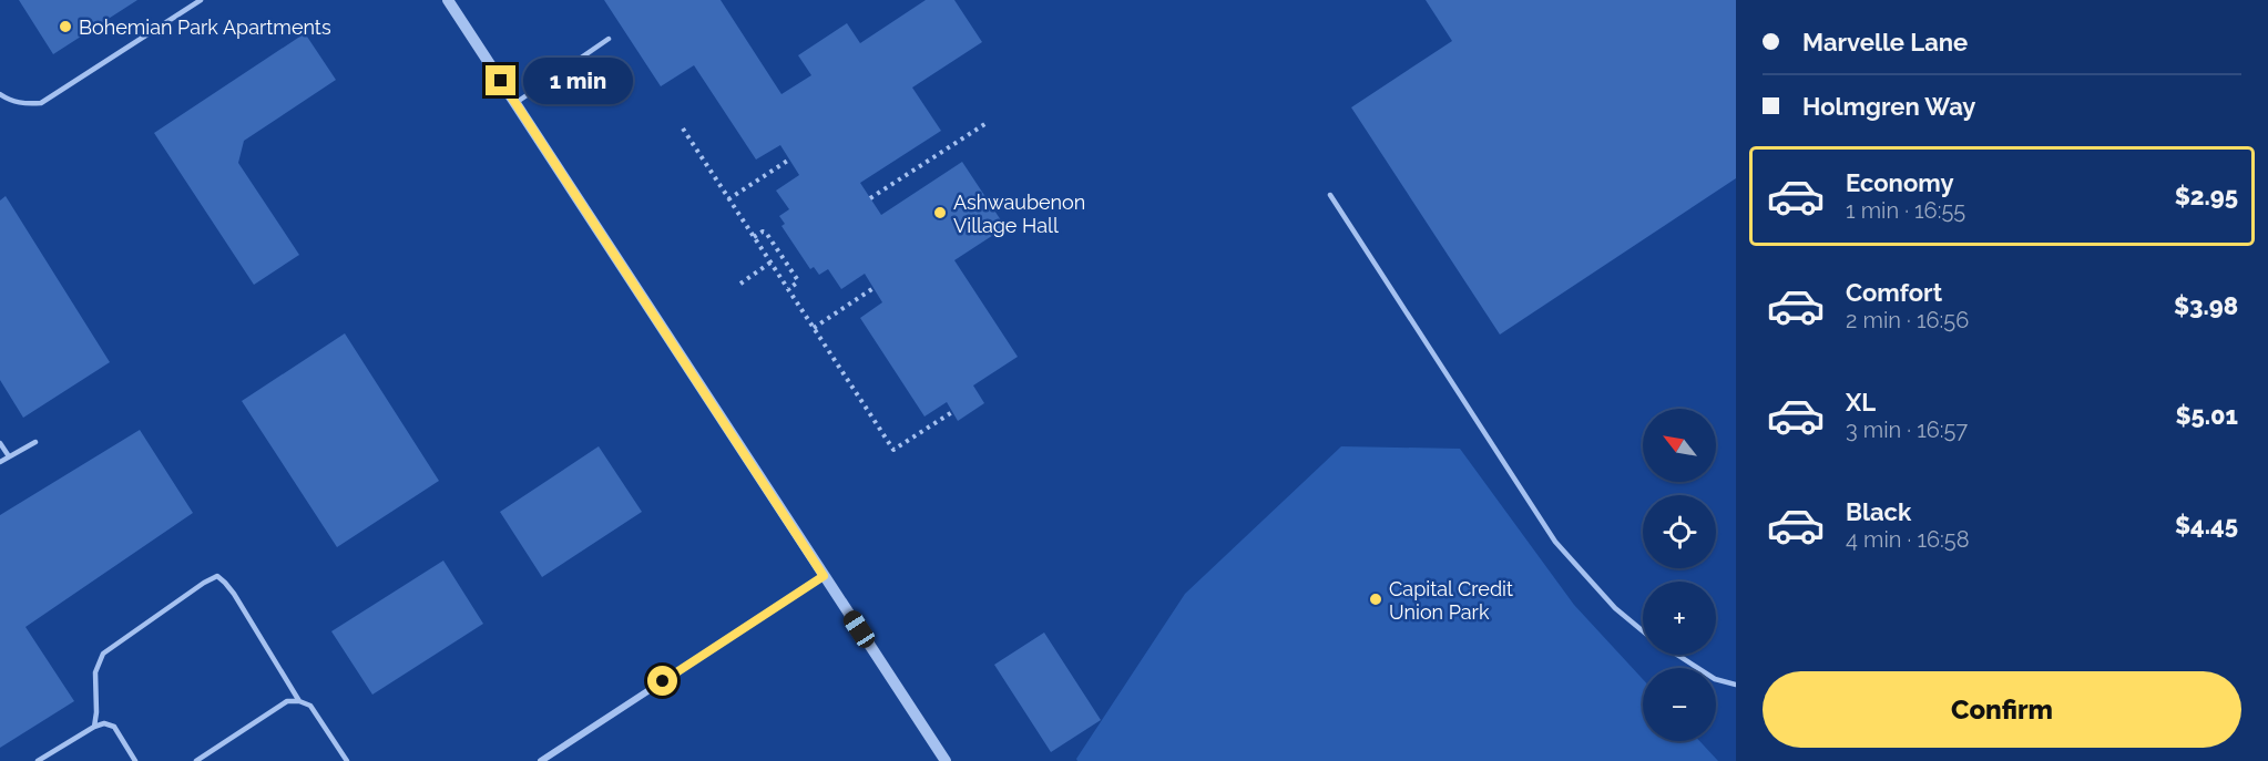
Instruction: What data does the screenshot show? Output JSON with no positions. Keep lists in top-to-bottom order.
{
  "places": ["Bohemian Park Apartments", "Ashwaubenon Village Hall", "Capital Credit Union Park"],
  "north": "top left",
  "page": {
    "banner": ["Marvelle Lane", "Holmgren Way"],
    "bubble": "1 min",
    "list": [
      {
        "name": "Economy",
        "note": "1 min · 16:55",
        "value": "$2.95"
      },
      {
        "name": "Comfort",
        "note": "2 min · 16:56",
        "value": "$3.98"
      },
      {
        "name": "XL",
        "note": "3 min · 16:57",
        "value": "$5.01"
      },
      {
        "name": "Black",
        "note": "4 min · 16:58",
        "value": "$4.45"
      }
    ],
    "map_buttons": ["+", "−"],
    "buttons": "Confirm"
  }
}
